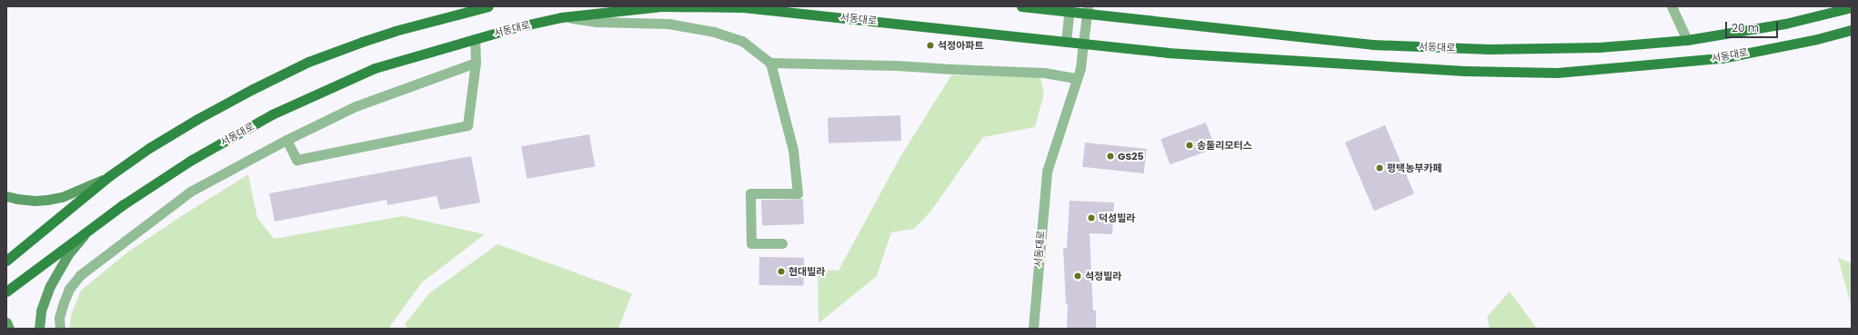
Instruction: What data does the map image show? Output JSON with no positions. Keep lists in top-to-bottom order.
{
  "streets": {
    "main road": ["서동대로"]
  },
  "places": [
    "석정아파트",
    "송둘리모터스",
    "GS25",
    "평택농부카페",
    "덕성빌라",
    "현대빌라",
    "석정빌라"
  ],
  "scale_bar": "20 m"
}
